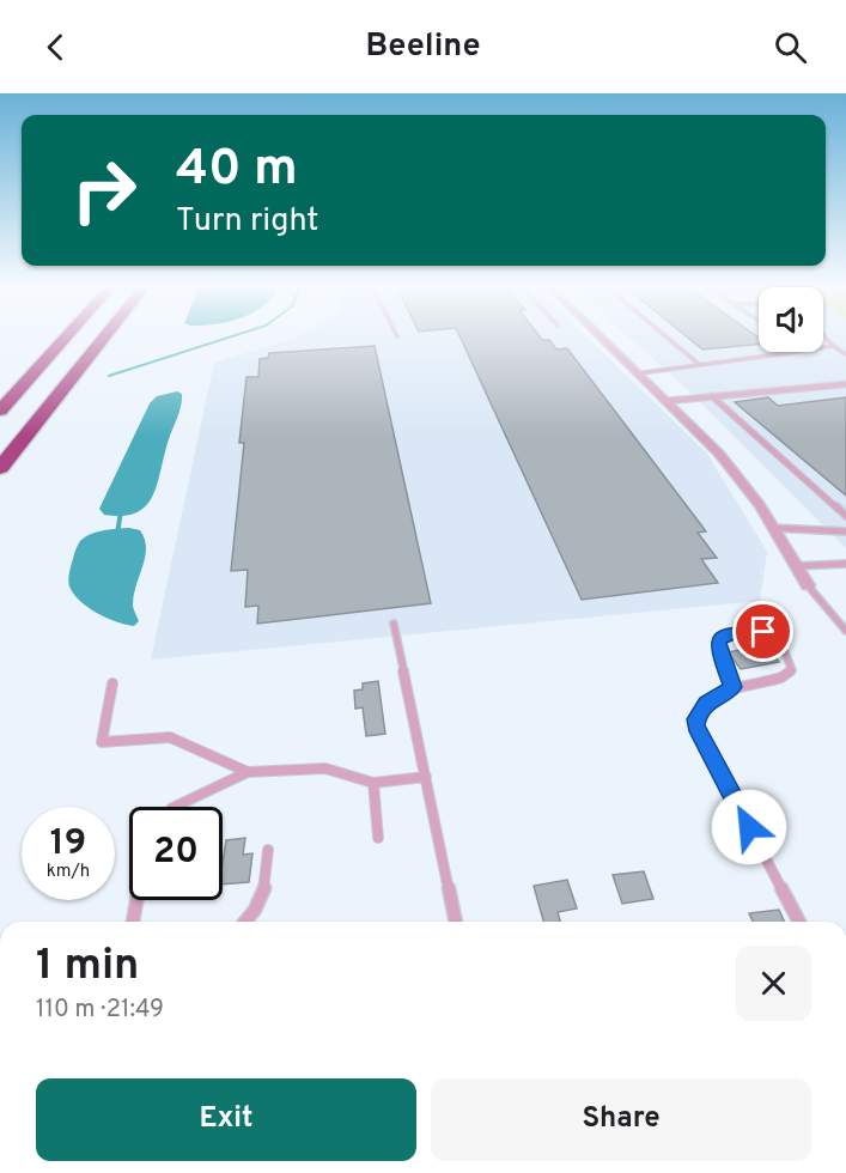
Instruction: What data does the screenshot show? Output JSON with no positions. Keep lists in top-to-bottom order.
{
  "page": {
    "header": "Beeline",
    "turn": ["40 m", "Turn right"],
    "speed": "19 km/h",
    "limit": "20",
    "heading": ["1 min", "110 m · 21:49"],
    "buttons": ["Exit", "Share"]
  }
}
